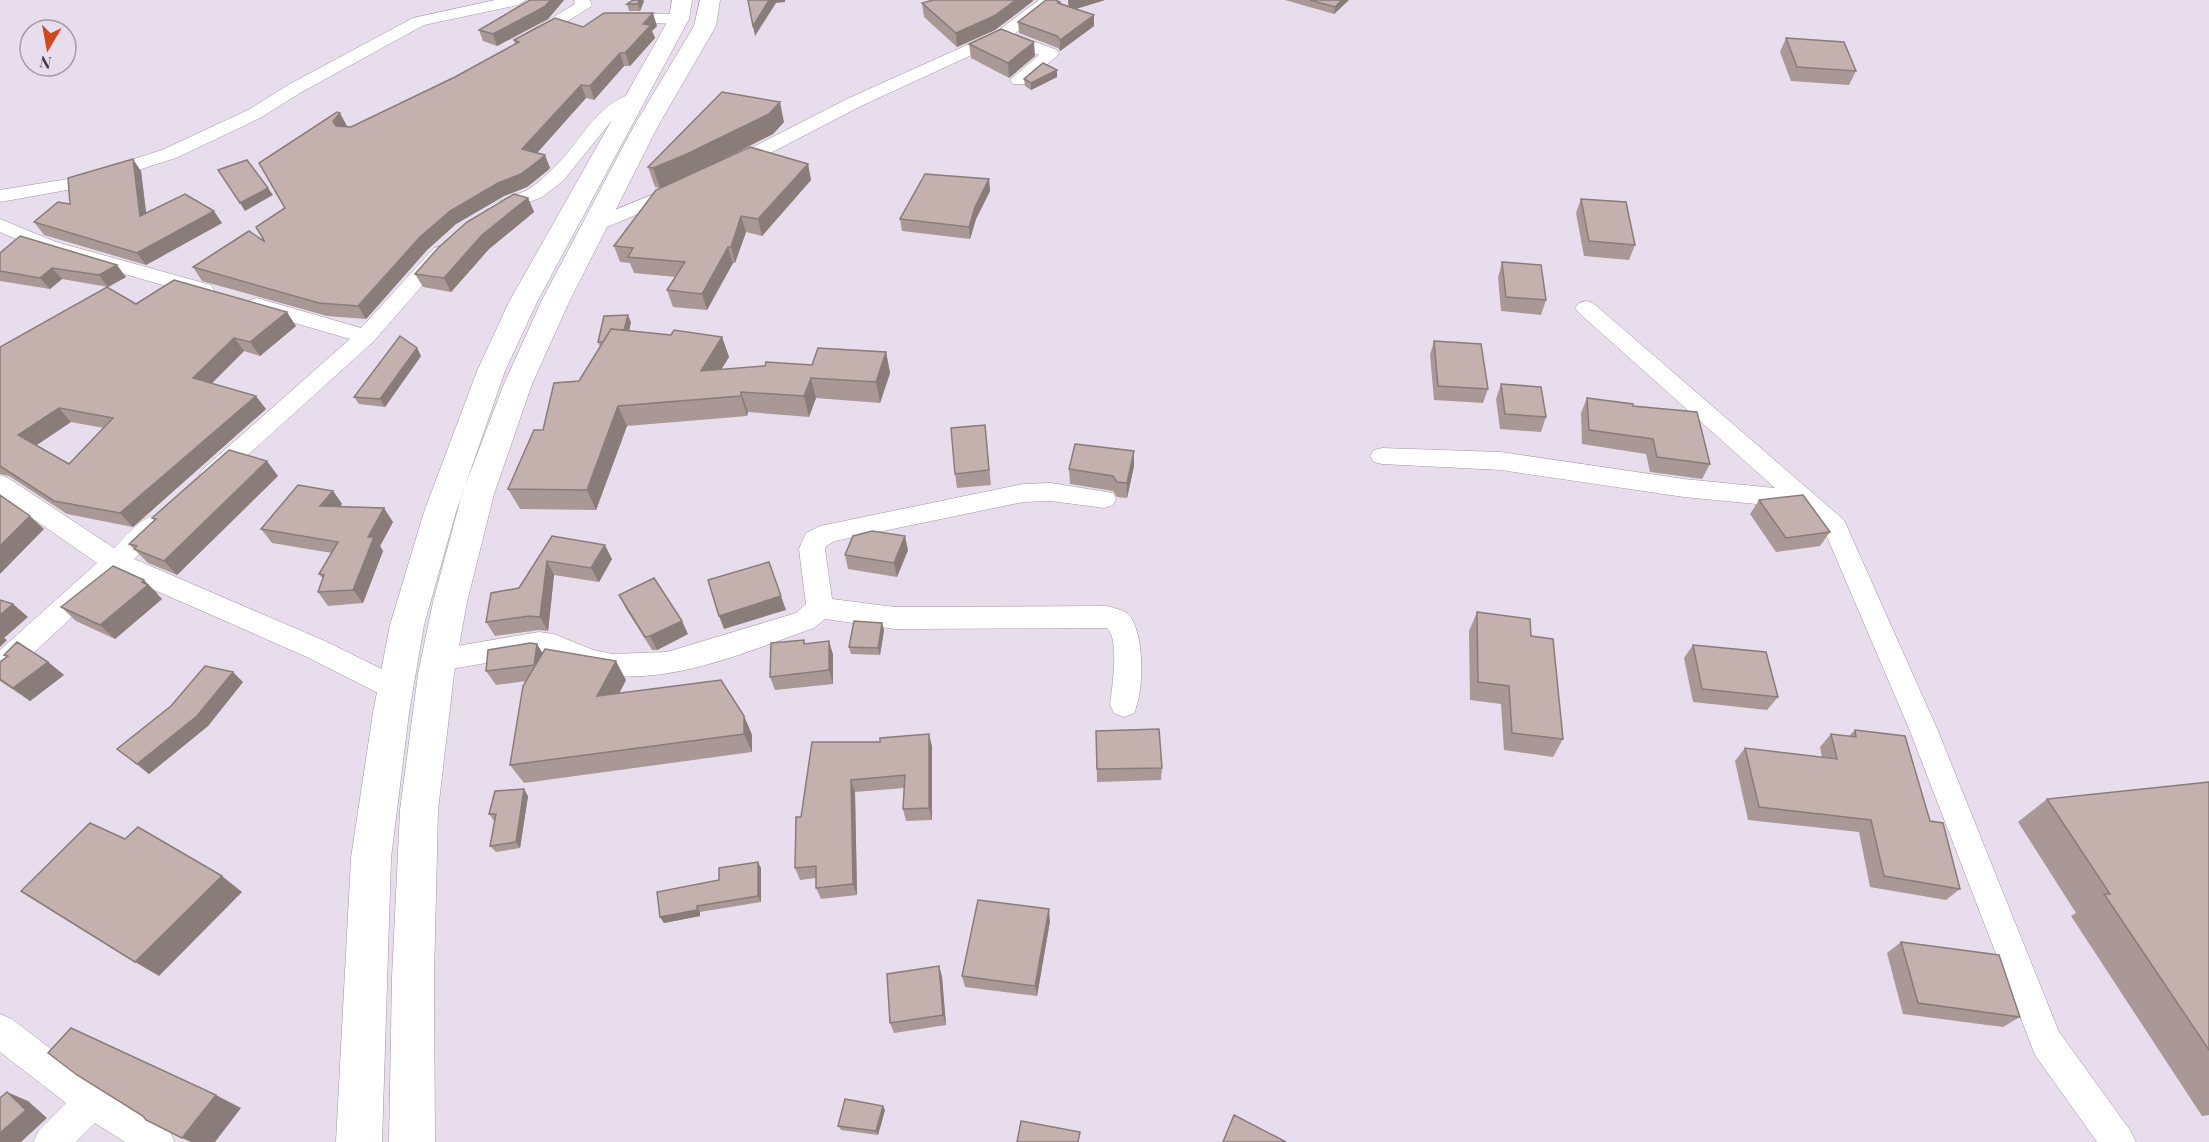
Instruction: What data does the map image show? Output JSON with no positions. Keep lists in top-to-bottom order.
{
  "north": "bottom"
}
